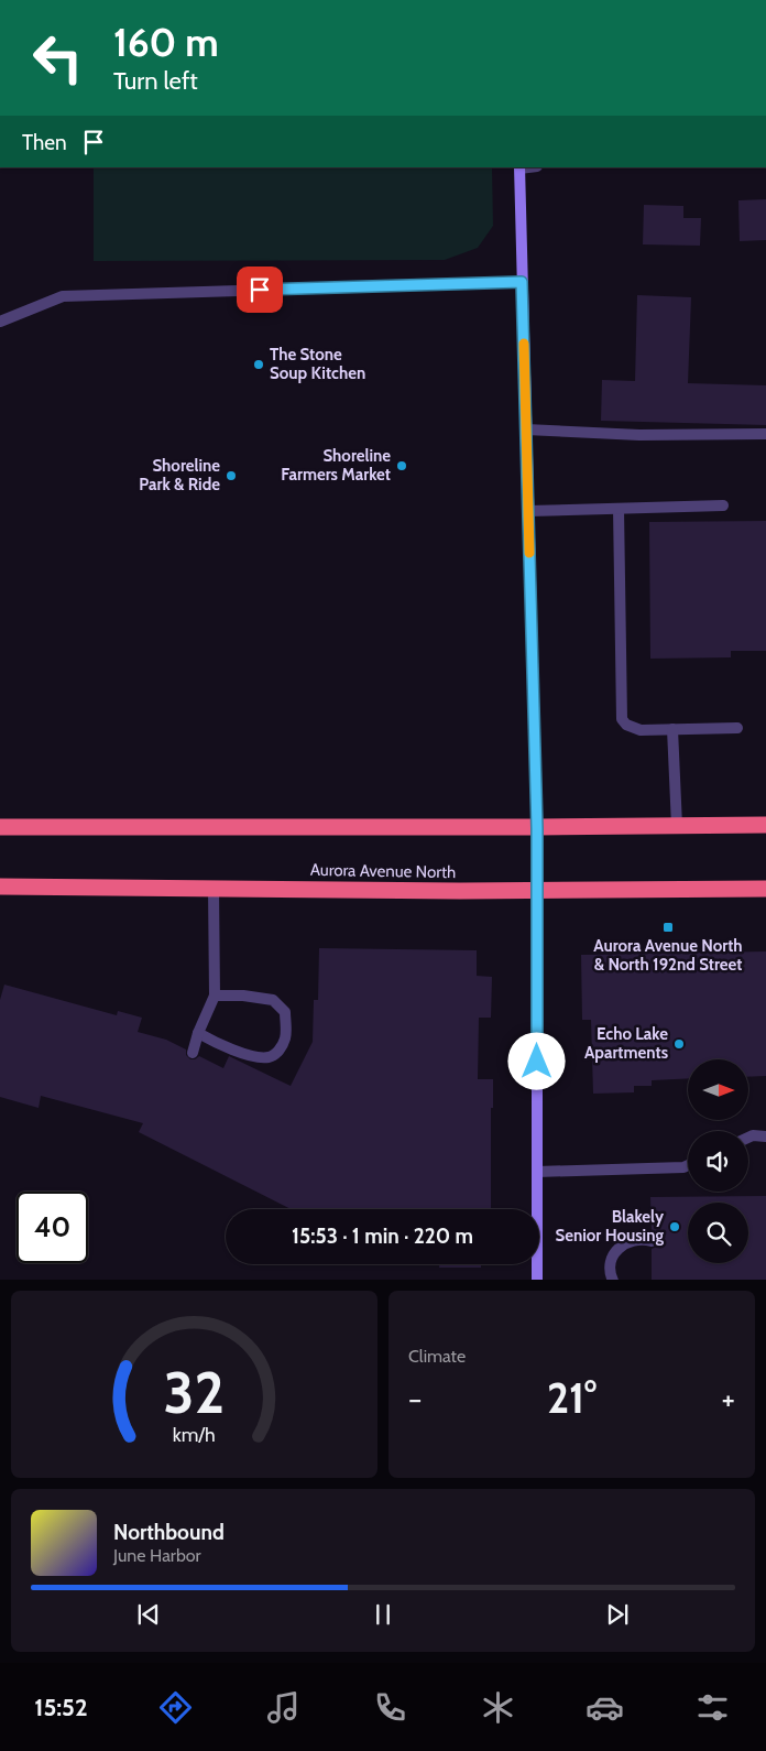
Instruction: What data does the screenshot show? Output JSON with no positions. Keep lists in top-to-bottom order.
{
  "streets": {
    "highway": ["Aurora Avenue North"]
  },
  "places": {
    "other": [
      "The Stone Soup Kitchen",
      "Shoreline Farmers Market",
      "Shoreline Park & Ride",
      "Echo Lake Apartments",
      "Blakely Senior Housing"
    ],
    "transit": ["Aurora Avenue North & North 192nd Street"]
  },
  "north": "right",
  "page": {
    "turn": ["160 m", "Turn left"],
    "then": "Then",
    "limit": "40",
    "trip": "15:53 · 1 min · 220 m",
    "tile": "Climate",
    "heat": ["−", "21°", "+"],
    "song": ["Northbound", "June Harbor"],
    "tabs": "15:52",
    "gauge": ["32", "km/h"]
  }
}
